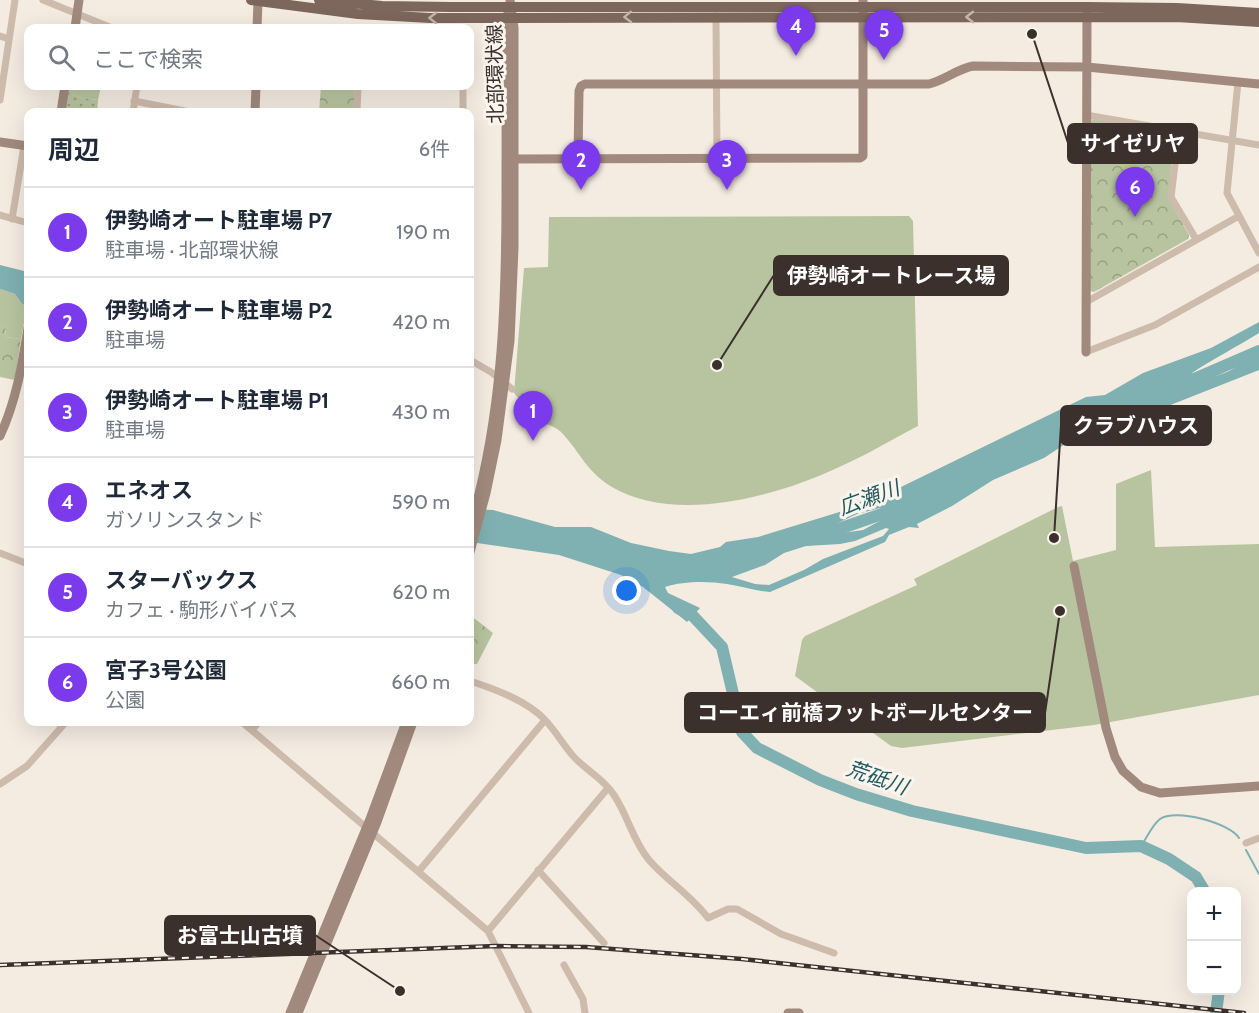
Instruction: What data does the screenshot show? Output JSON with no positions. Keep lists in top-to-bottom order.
{
  "streets": {
    "street": ["北部環状線"]
  },
  "water": ["広瀬川", "荒砥川"],
  "places": [
    "サイゼリヤ",
    "伊勢崎オートレース場",
    "クラブハウス",
    "コーエィ前橋フットボールセンター",
    "お富士山古墳"
  ],
  "page": {
    "pins": [
      "4",
      "5",
      "2",
      "3",
      "6",
      "1"
    ],
    "search": "ここで検索",
    "heading": ["周辺", "6件"],
    "list": [
      {
        "mark": "1",
        "name": "伊勢崎オート駐車場 P7",
        "note": "駐車場 · 北部環状線",
        "value": "190 m"
      },
      {
        "mark": "2",
        "name": "伊勢崎オート駐車場 P2",
        "note": "駐車場",
        "value": "420 m"
      },
      {
        "mark": "3",
        "name": "伊勢崎オート駐車場 P1",
        "note": "駐車場",
        "value": "430 m"
      },
      {
        "mark": "4",
        "name": "エネオス",
        "note": "ガソリンスタンド",
        "value": "590 m"
      },
      {
        "mark": "5",
        "name": "スターバックス",
        "note": "カフェ · 駒形バイパス",
        "value": "620 m"
      },
      {
        "mark": "6",
        "name": "宮子3号公園",
        "note": "公園",
        "value": "660 m"
      }
    ],
    "map_buttons": ["+", "−"]
  }
}
